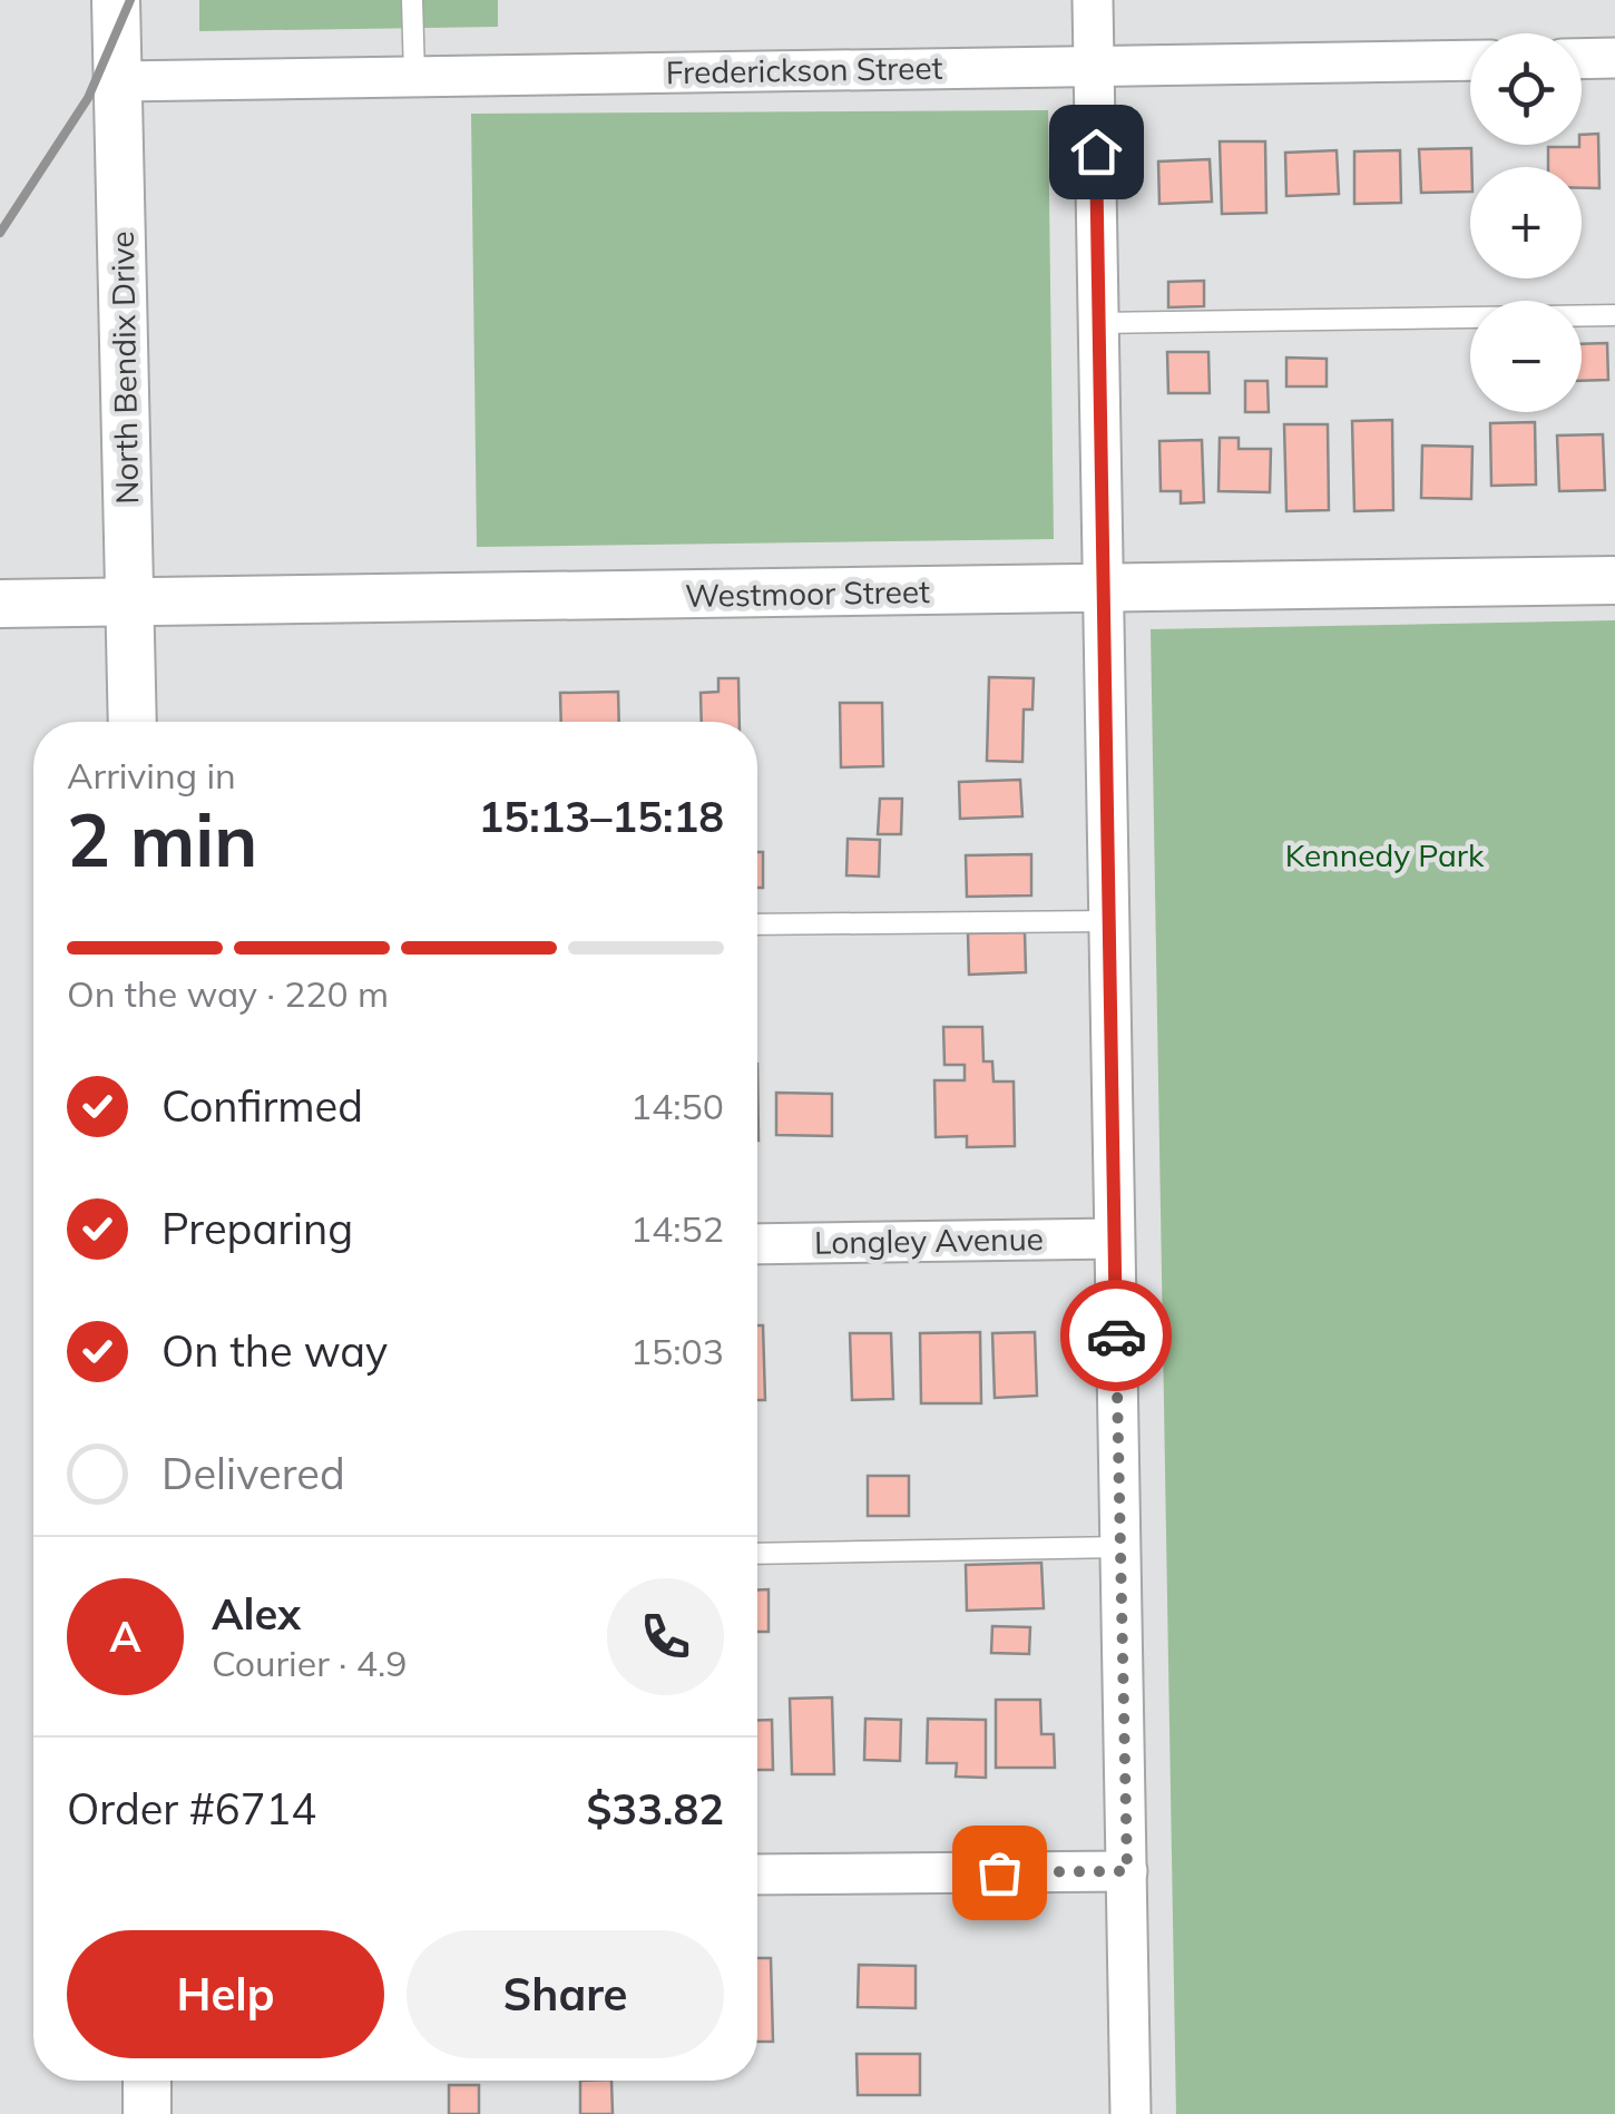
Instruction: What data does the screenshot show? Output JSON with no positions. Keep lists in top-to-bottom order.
{
  "streets": {
    "street": [
      "Frederickson Street",
      "North Bendix Drive",
      "Westmoor Street",
      "Longley Avenue"
    ]
  },
  "crossings": [
    ["Frederickson Street", "North Bendix Drive"],
    ["North Bendix Drive", "Westmoor Street"]
  ],
  "parks": ["Kennedy Park"],
  "page": {
    "map_buttons": ["+", "−"],
    "heading": ["2 min", "Arriving in", "15:13–15:18"],
    "panel": [
      "Alex",
      "Courier · 4.9",
      "Order #6714",
      "$33.82"
    ],
    "bar": "On the way · 220 m",
    "list": [
      ["Confirmed", "14:50"],
      ["Preparing", "14:52"],
      ["On the way", "15:03"],
      "Delivered"
    ],
    "round": "A",
    "buttons": ["Help", "Share"]
  }
}
